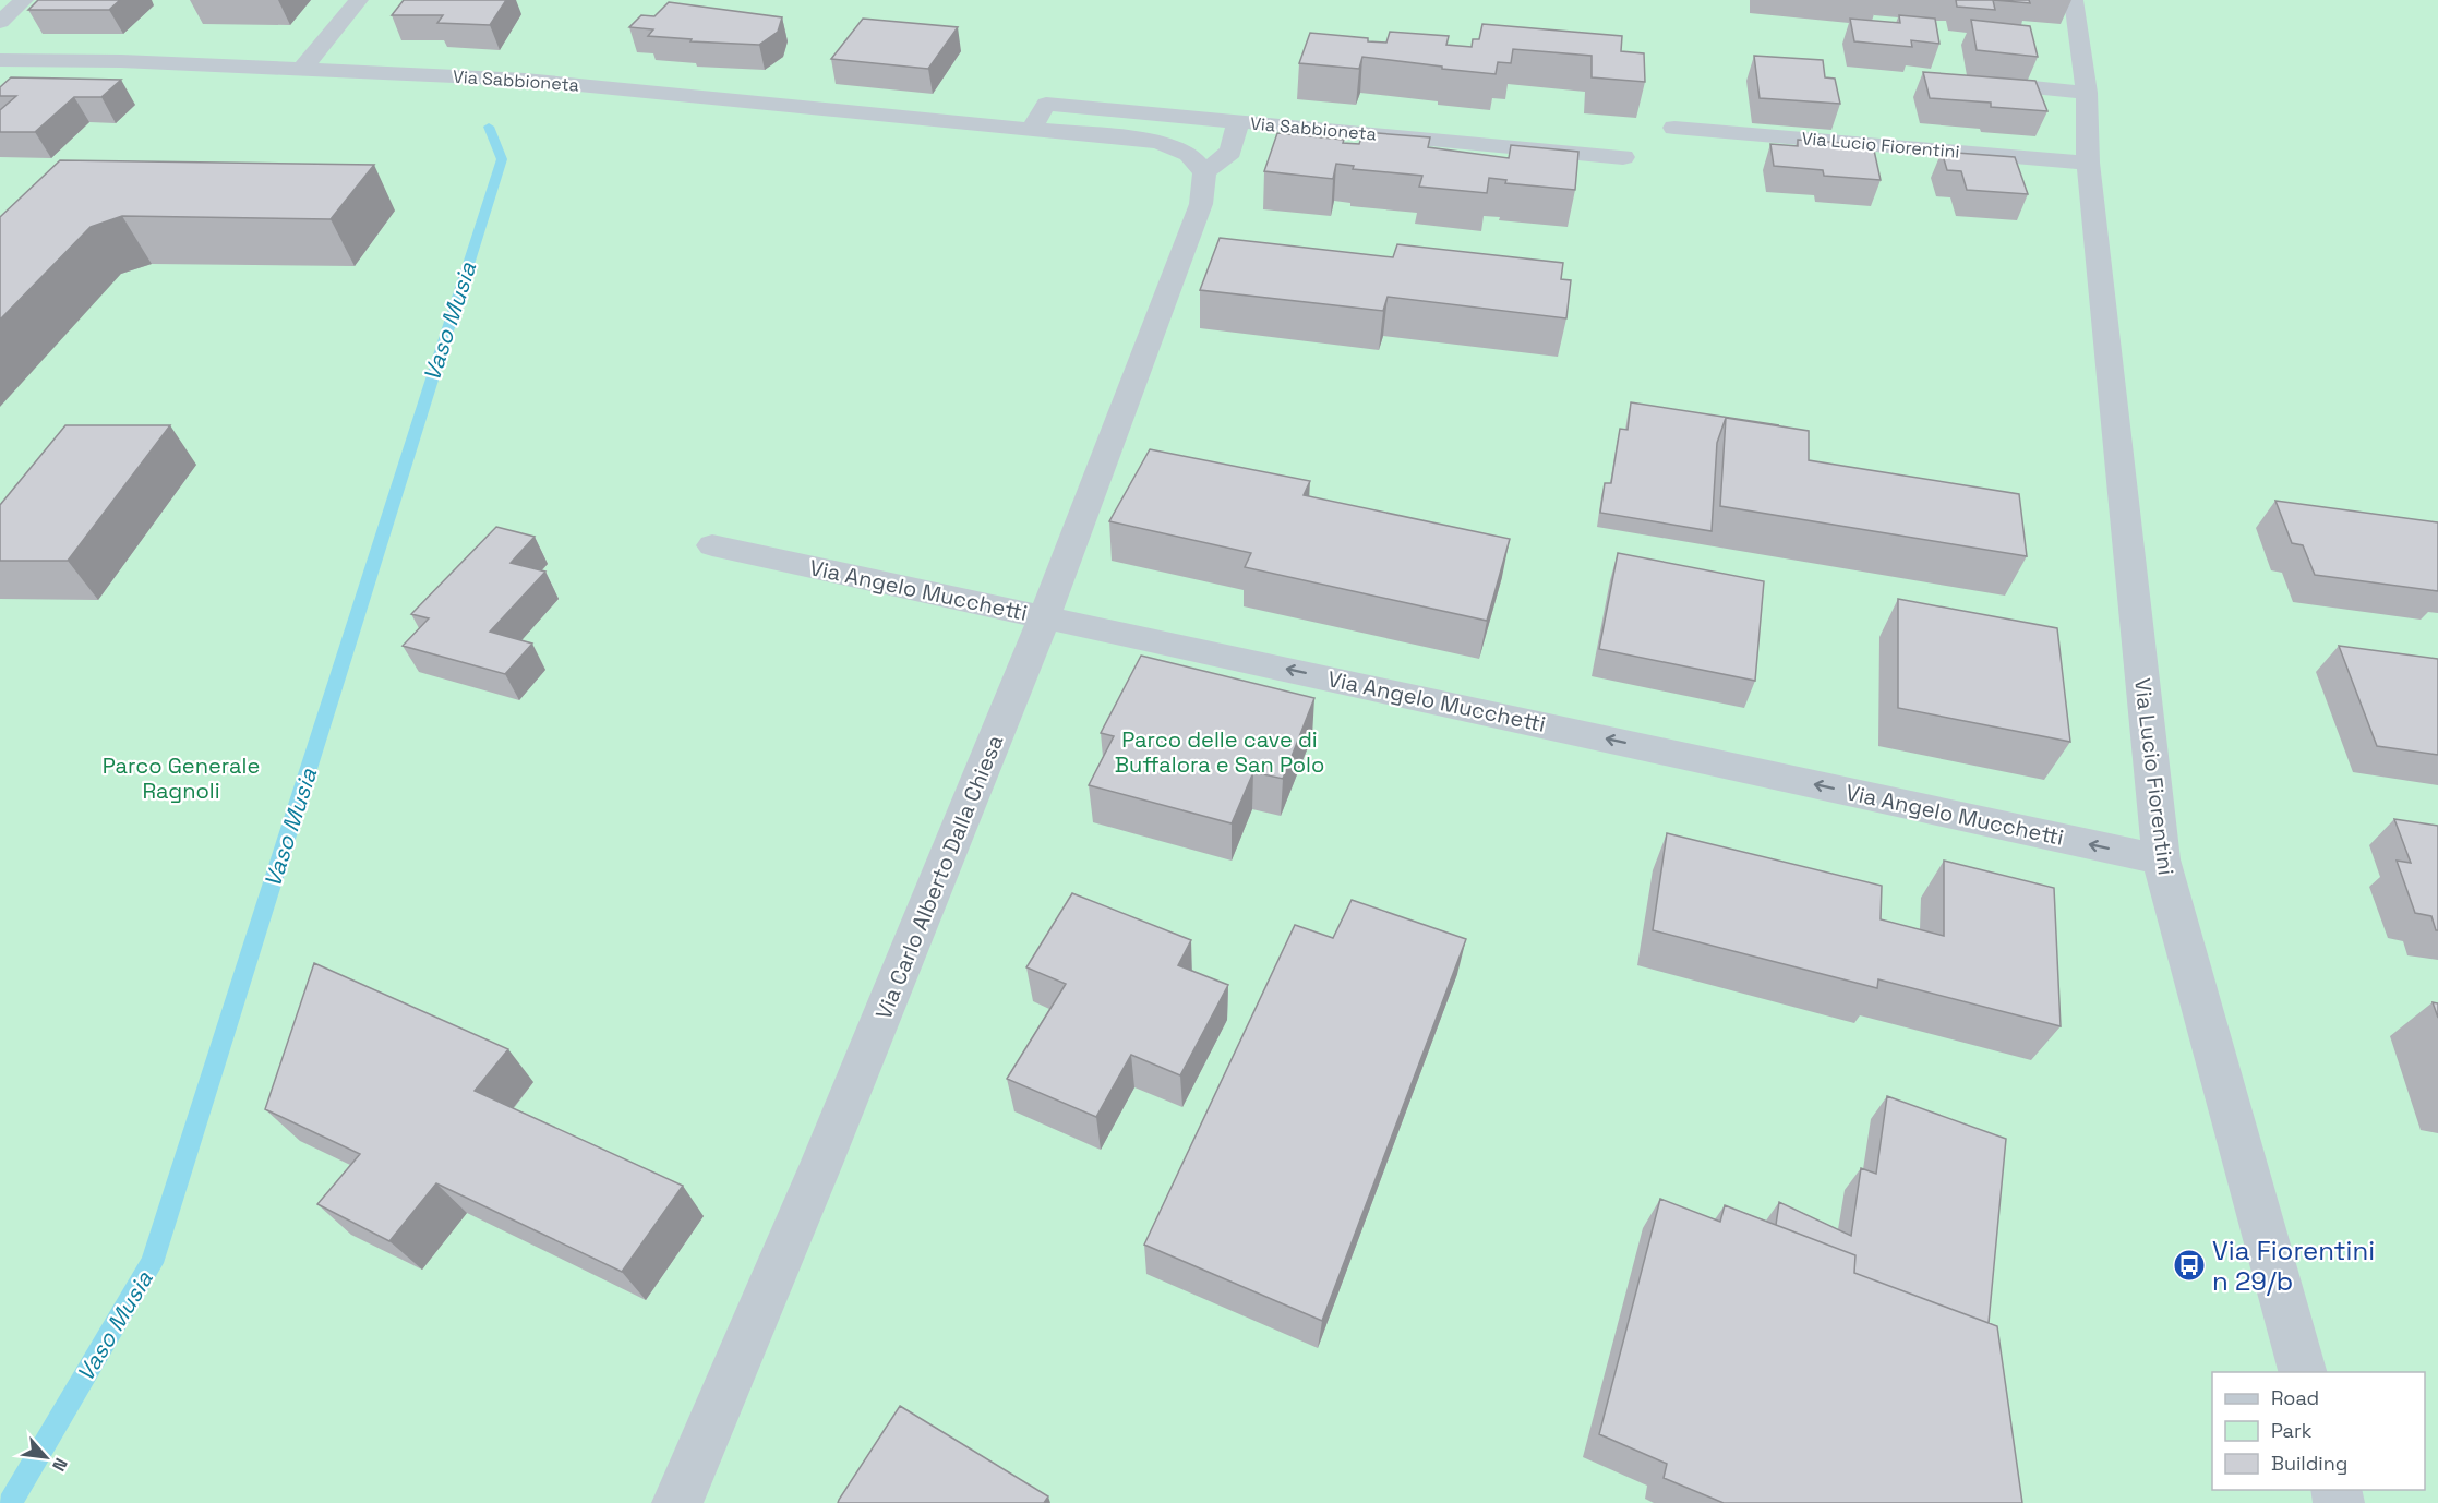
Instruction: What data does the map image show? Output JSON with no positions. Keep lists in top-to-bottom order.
{
  "streets": {
    "street": [
      "Via Sabbioneta",
      "Via Lucio Fiorentini",
      "Via Angelo Mucchetti",
      "Via Carlo Alberto Dalla Chiesa"
    ]
  },
  "crossings": [
    ["Via Sabbioneta", "Via Carlo Alberto Dalla Chiesa"],
    ["Via Lucio Fiorentini", "Via Angelo Mucchetti"],
    ["Via Angelo Mucchetti", "Via Carlo Alberto Dalla Chiesa"]
  ],
  "one_way": ["Via Angelo Mucchetti"],
  "water": ["Vaso Musia"],
  "parks": ["Parco delle cave di Buffalora e San Polo", "Parco Generale Ragnoli"],
  "places": {
    "bus stop": ["Via Fiorentini n 29/b"]
  },
  "legend": ["Road", "Park", "Building"],
  "north": "bottom right"
}
